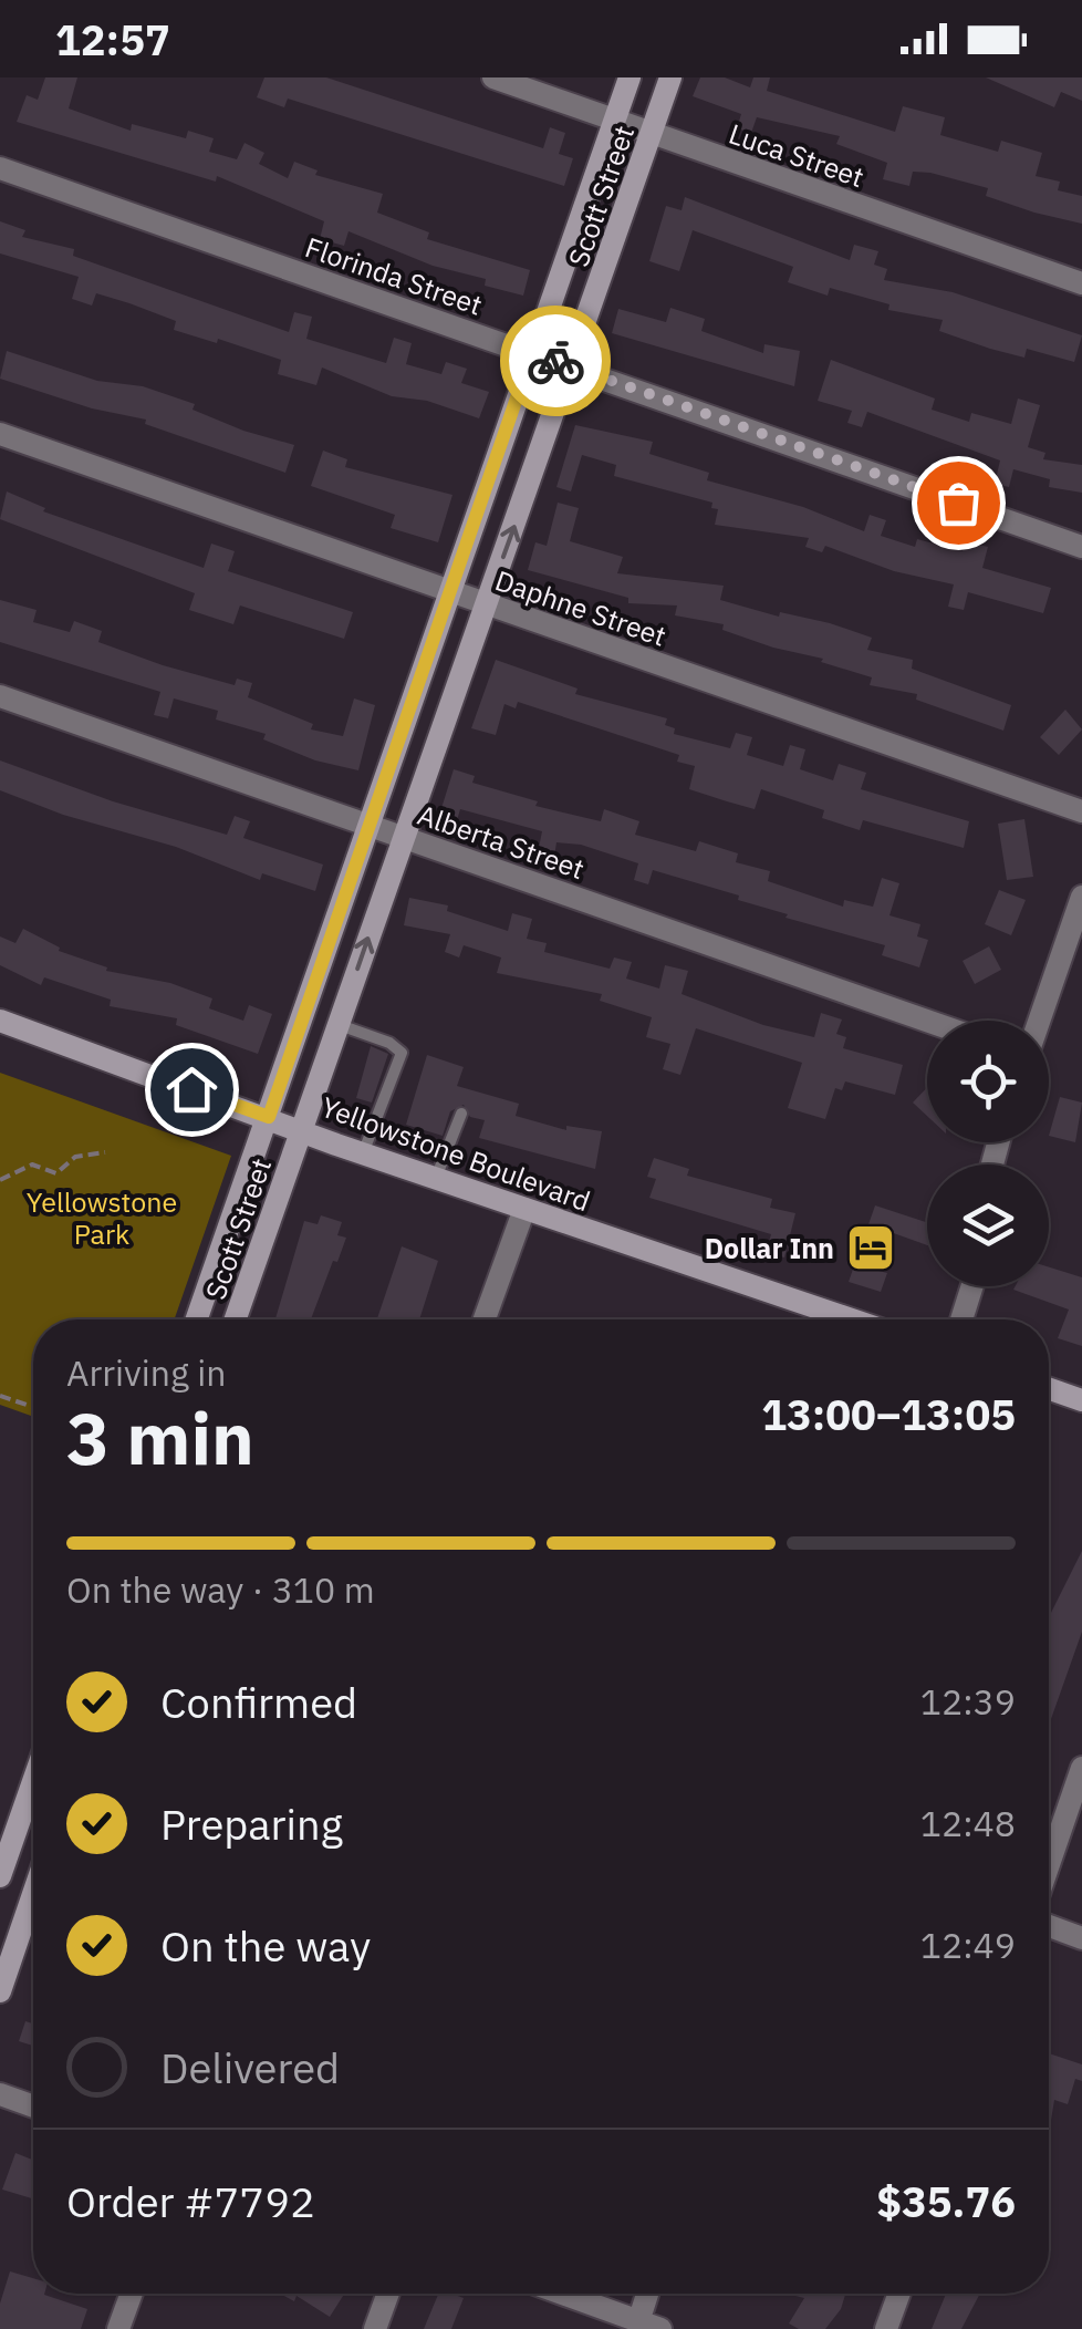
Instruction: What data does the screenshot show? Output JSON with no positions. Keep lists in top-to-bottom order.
{
  "streets": {
    "main road": ["Scott Street", "Yellowstone Boulevard"],
    "street": [
      "Luca Street",
      "Florinda Street",
      "Daphne Street",
      "Alberta Street"
    ]
  },
  "crossings": [
    ["Luca Street", "Scott Street"],
    ["Scott Street", "Florinda Street"],
    ["Scott Street", "Daphne Street"],
    ["Scott Street", "Alberta Street"],
    ["Scott Street", "Yellowstone Boulevard"]
  ],
  "parks": ["Yellowstone Park"],
  "places": {
    "hotel": ["Dollar Inn"]
  },
  "page": {
    "status": "12:57",
    "heading": ["3 min", "Arriving in", "13:00–13:05"],
    "panel": ["Order #7792", "$35.76"],
    "bar": "On the way · 310 m",
    "list": [
      ["Confirmed", "12:39"],
      ["Preparing", "12:48"],
      ["On the way", "12:49"],
      "Delivered"
    ]
  }
}
